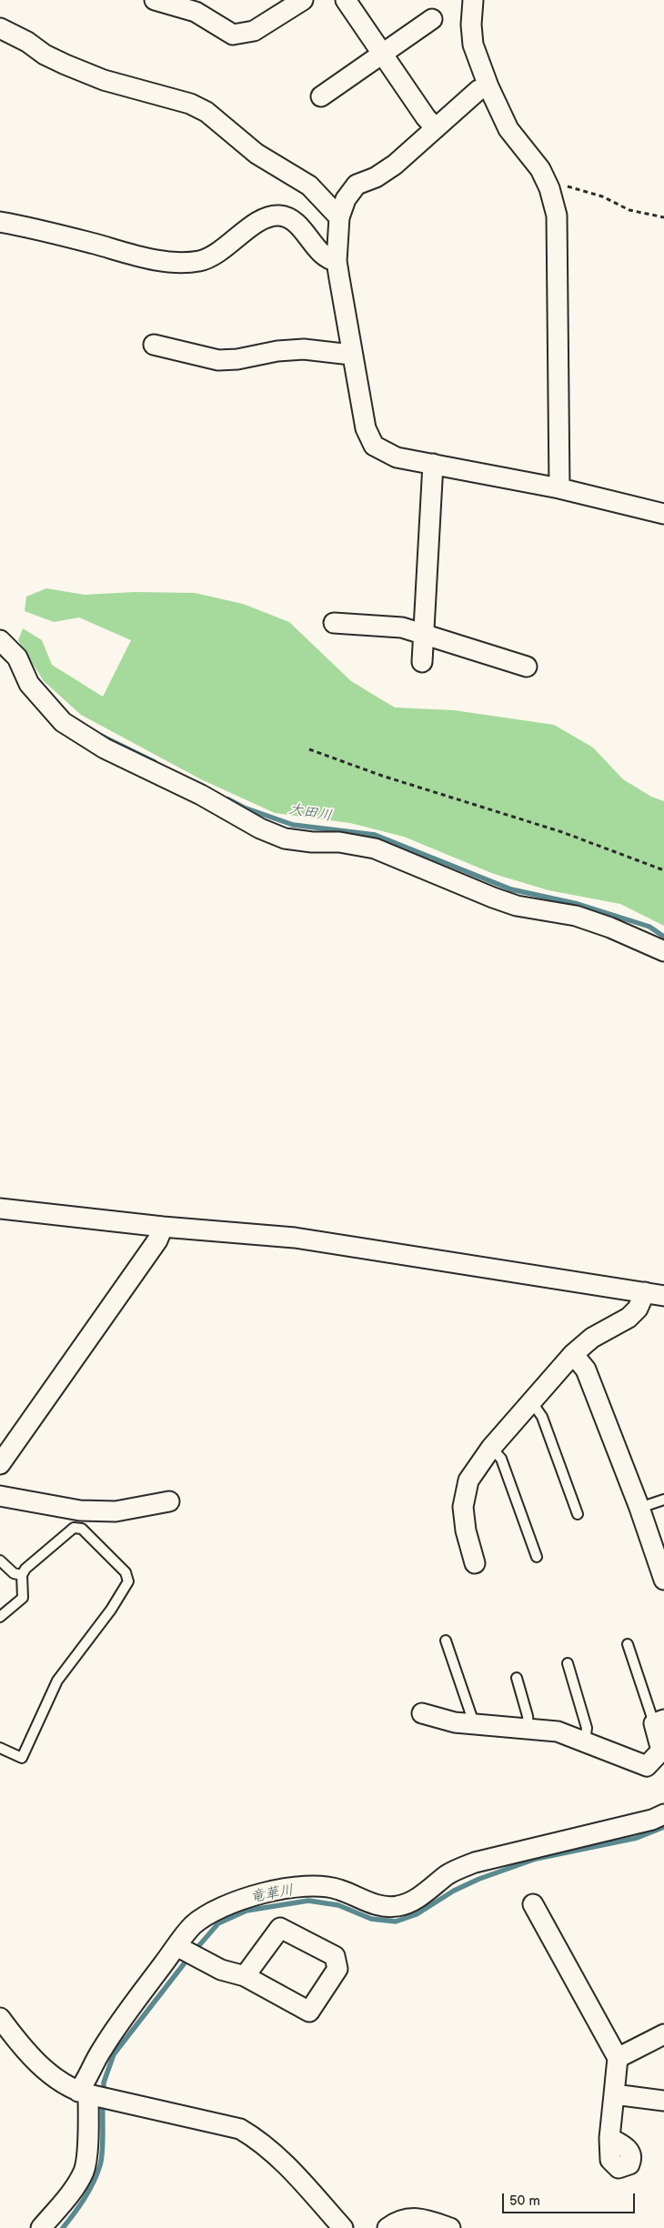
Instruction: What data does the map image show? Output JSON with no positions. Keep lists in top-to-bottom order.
{
  "water": ["大田川", "竜華川"],
  "scale_bar": "50 m"
}
